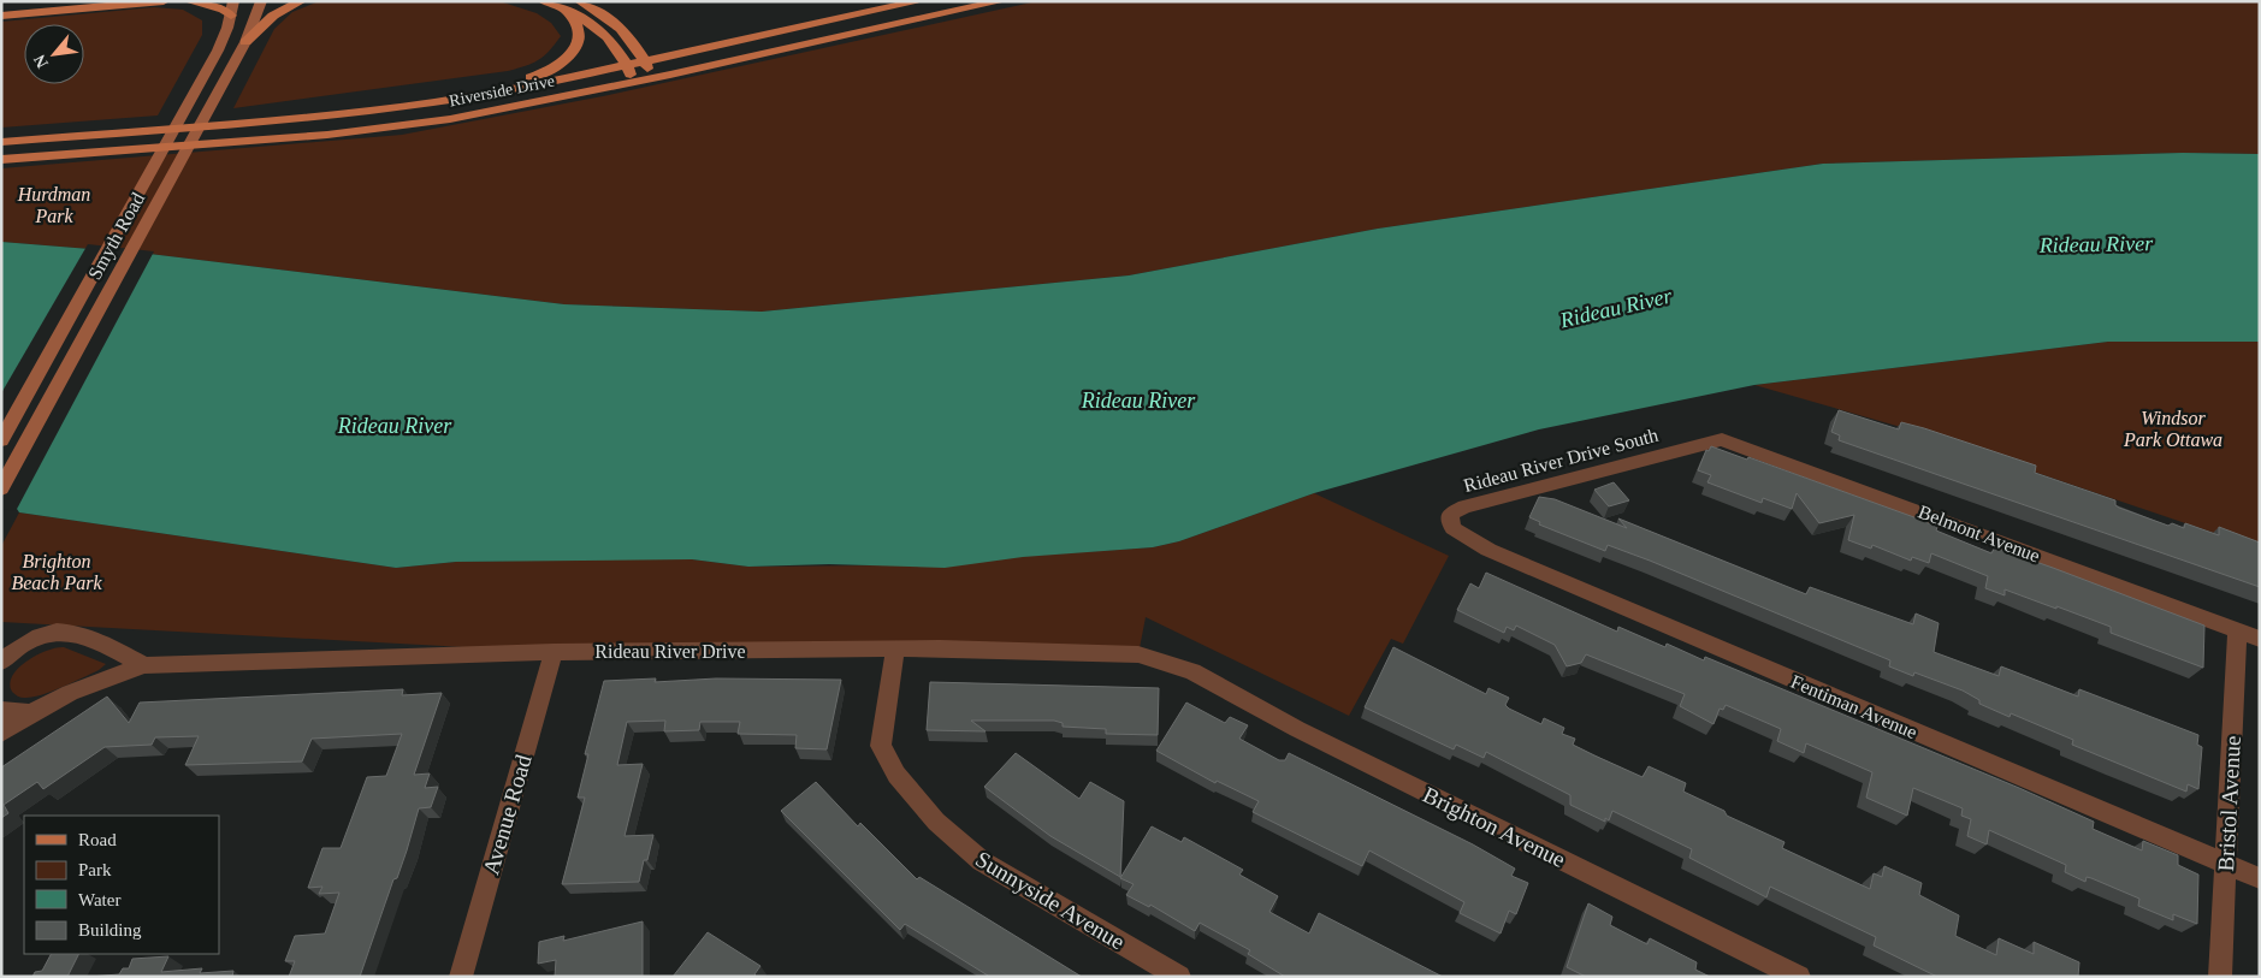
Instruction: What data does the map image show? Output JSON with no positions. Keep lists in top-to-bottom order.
{
  "streets": {
    "main road": ["Riverside Drive", "Smyth Road"],
    "street": [
      "Rideau River Drive South",
      "Belmont Avenue",
      "Rideau River Drive",
      "Fentiman Avenue",
      "Bristol Avenue",
      "Avenue Road",
      "Brighton Avenue",
      "Sunnyside Avenue"
    ]
  },
  "crossings": [
    ["Rideau River Drive South", "Belmont Avenue"],
    ["Rideau River Drive South", "Fentiman Avenue"],
    ["Belmont Avenue", "Bristol Avenue"],
    ["Rideau River Drive", "Avenue Road"],
    ["Rideau River Drive", "Brighton Avenue"],
    ["Rideau River Drive", "Sunnyside Avenue"],
    ["Fentiman Avenue", "Bristol Avenue"]
  ],
  "water": ["Rideau River"],
  "parks": ["Hurdman Park", "Windsor Park Ottawa", "Brighton Beach Park"],
  "legend": [
    "Road",
    "Park",
    "Water",
    "Building"
  ],
  "north": "bottom left"
}
